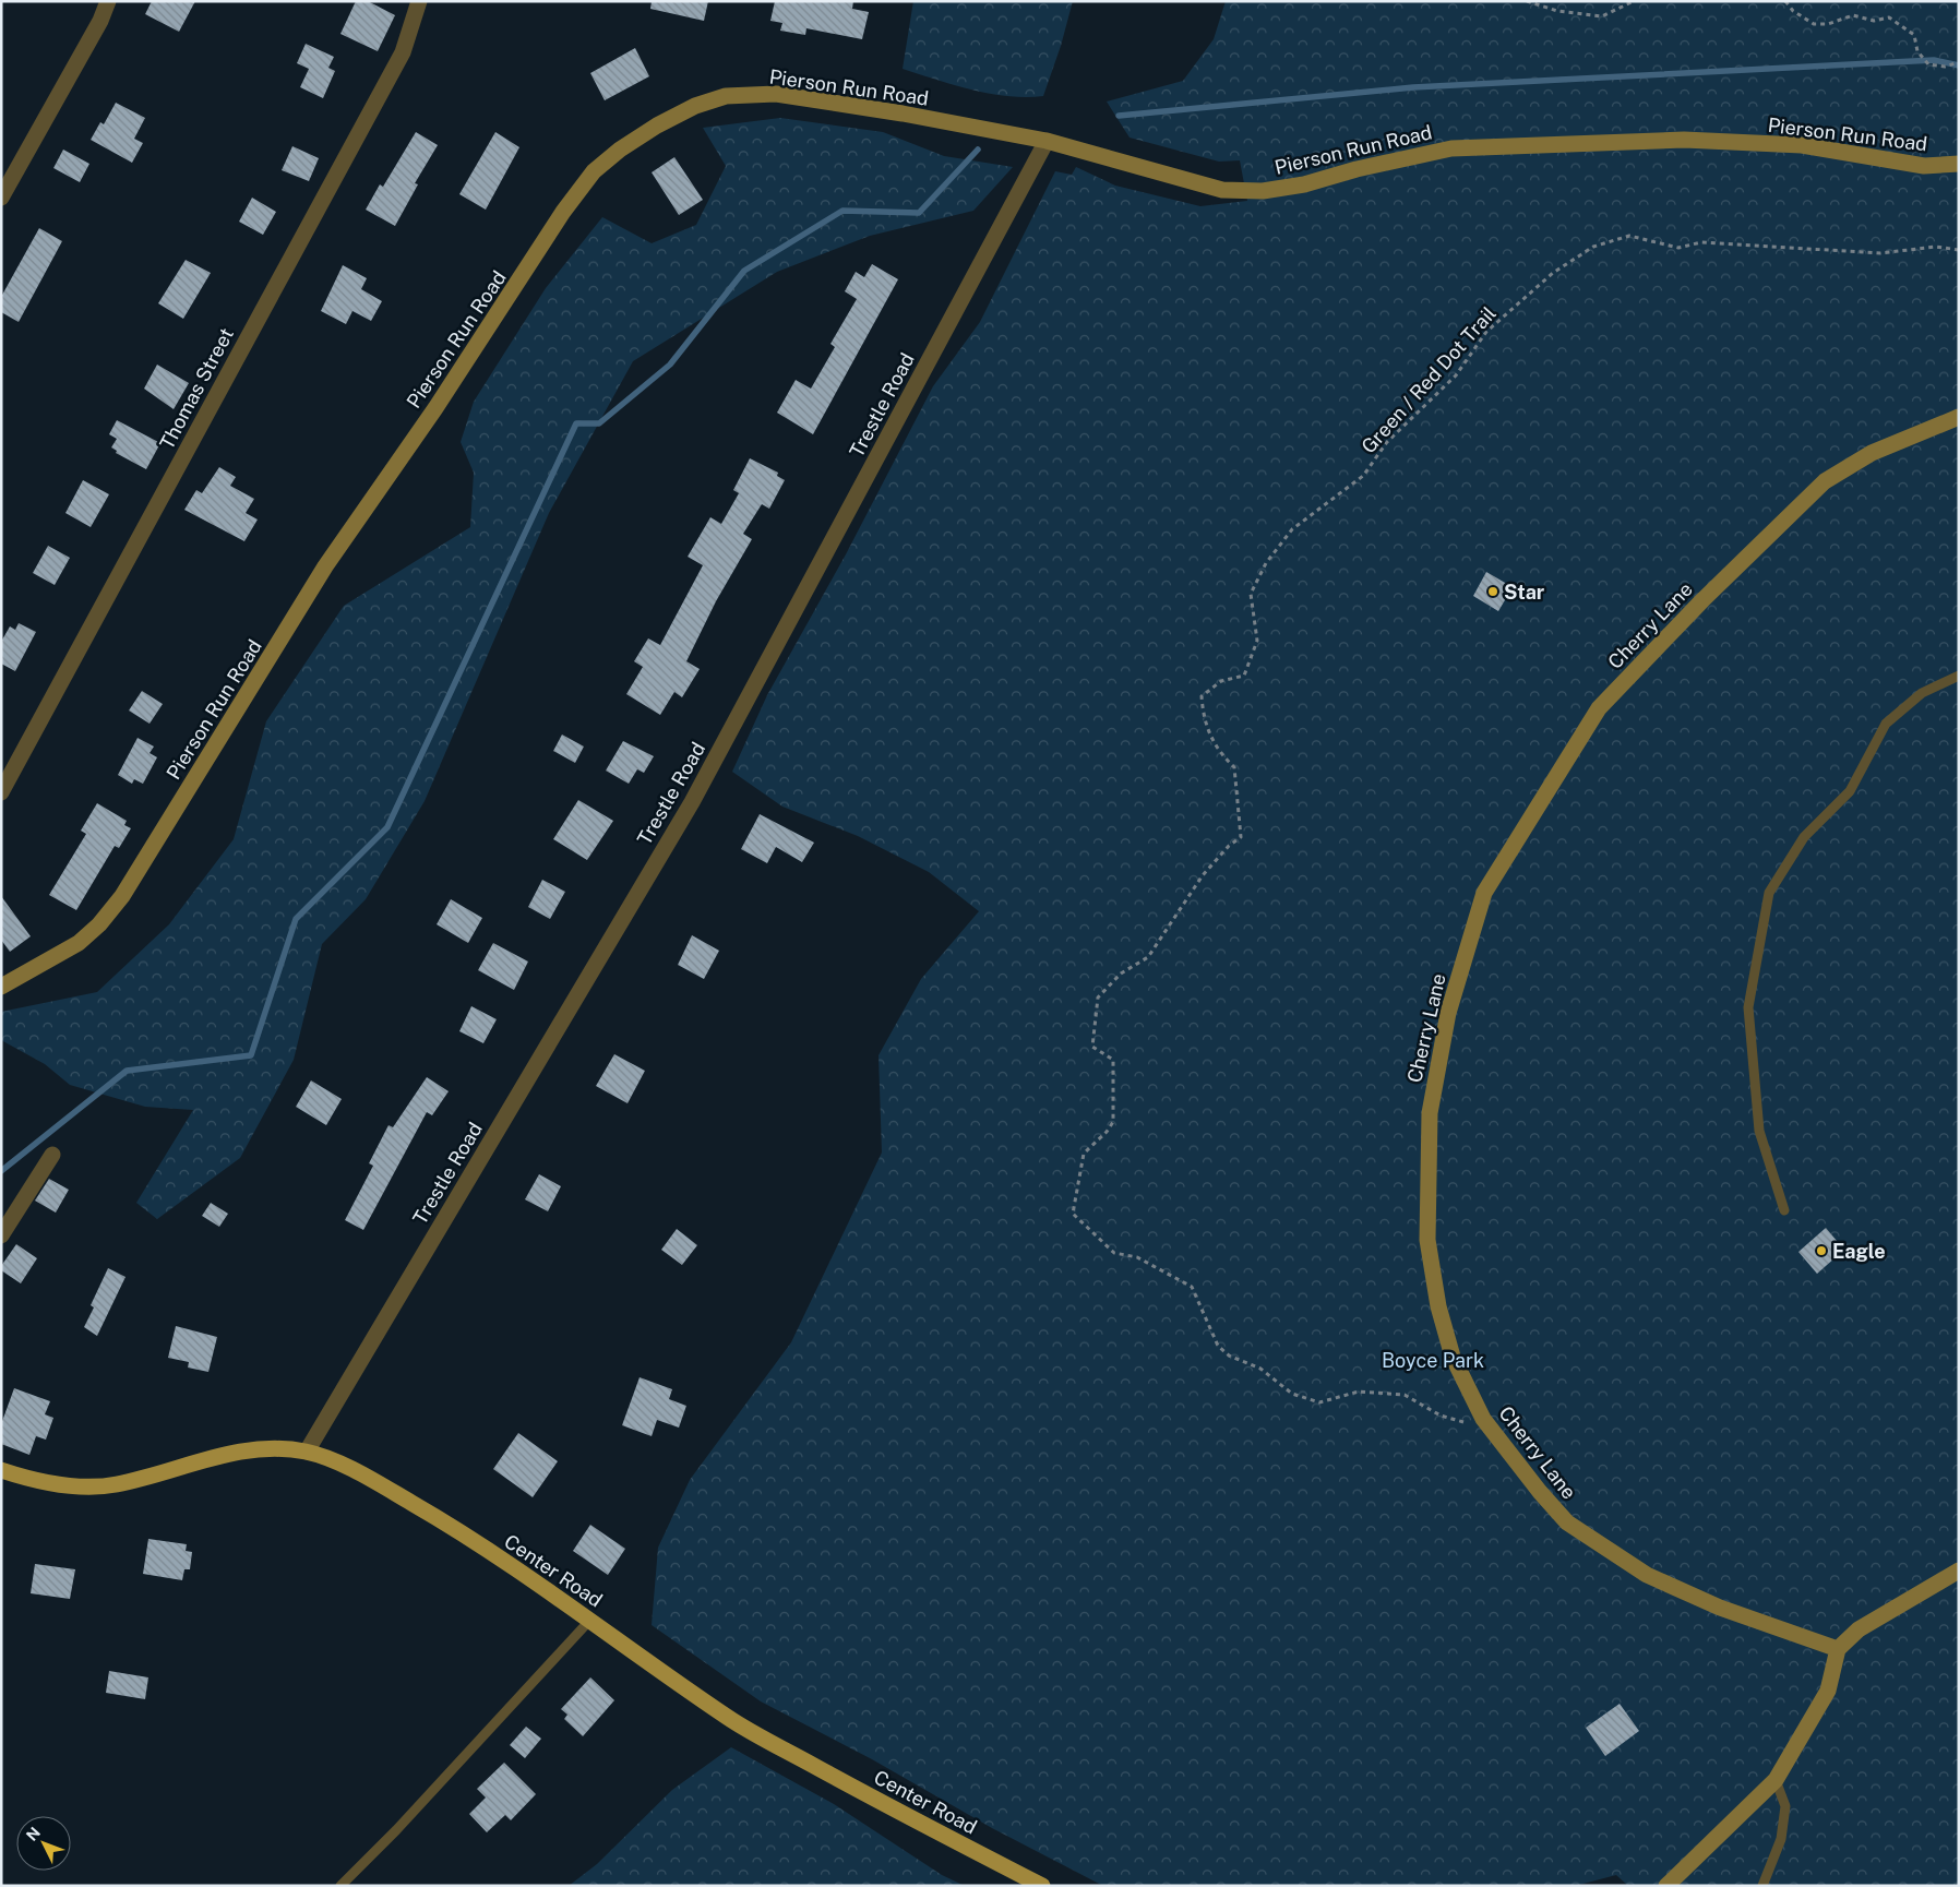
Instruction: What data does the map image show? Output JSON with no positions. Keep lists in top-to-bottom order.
{
  "streets": {
    "main road": ["Center Road"],
    "street": [
      "Pierson Run Road",
      "Thomas Street",
      "Trestle Road",
      "Cherry Lane"
    ],
    "path": ["Green / Red Dot Trail"]
  },
  "crossings": [
    ["Pierson Run Road", "Trestle Road"],
    ["Green / Red Dot Trail", "Cherry Lane"],
    ["Trestle Road", "Center Road"]
  ],
  "parks": ["Boyce Park"],
  "places": ["Star", "Eagle"],
  "north": "top left"
}
